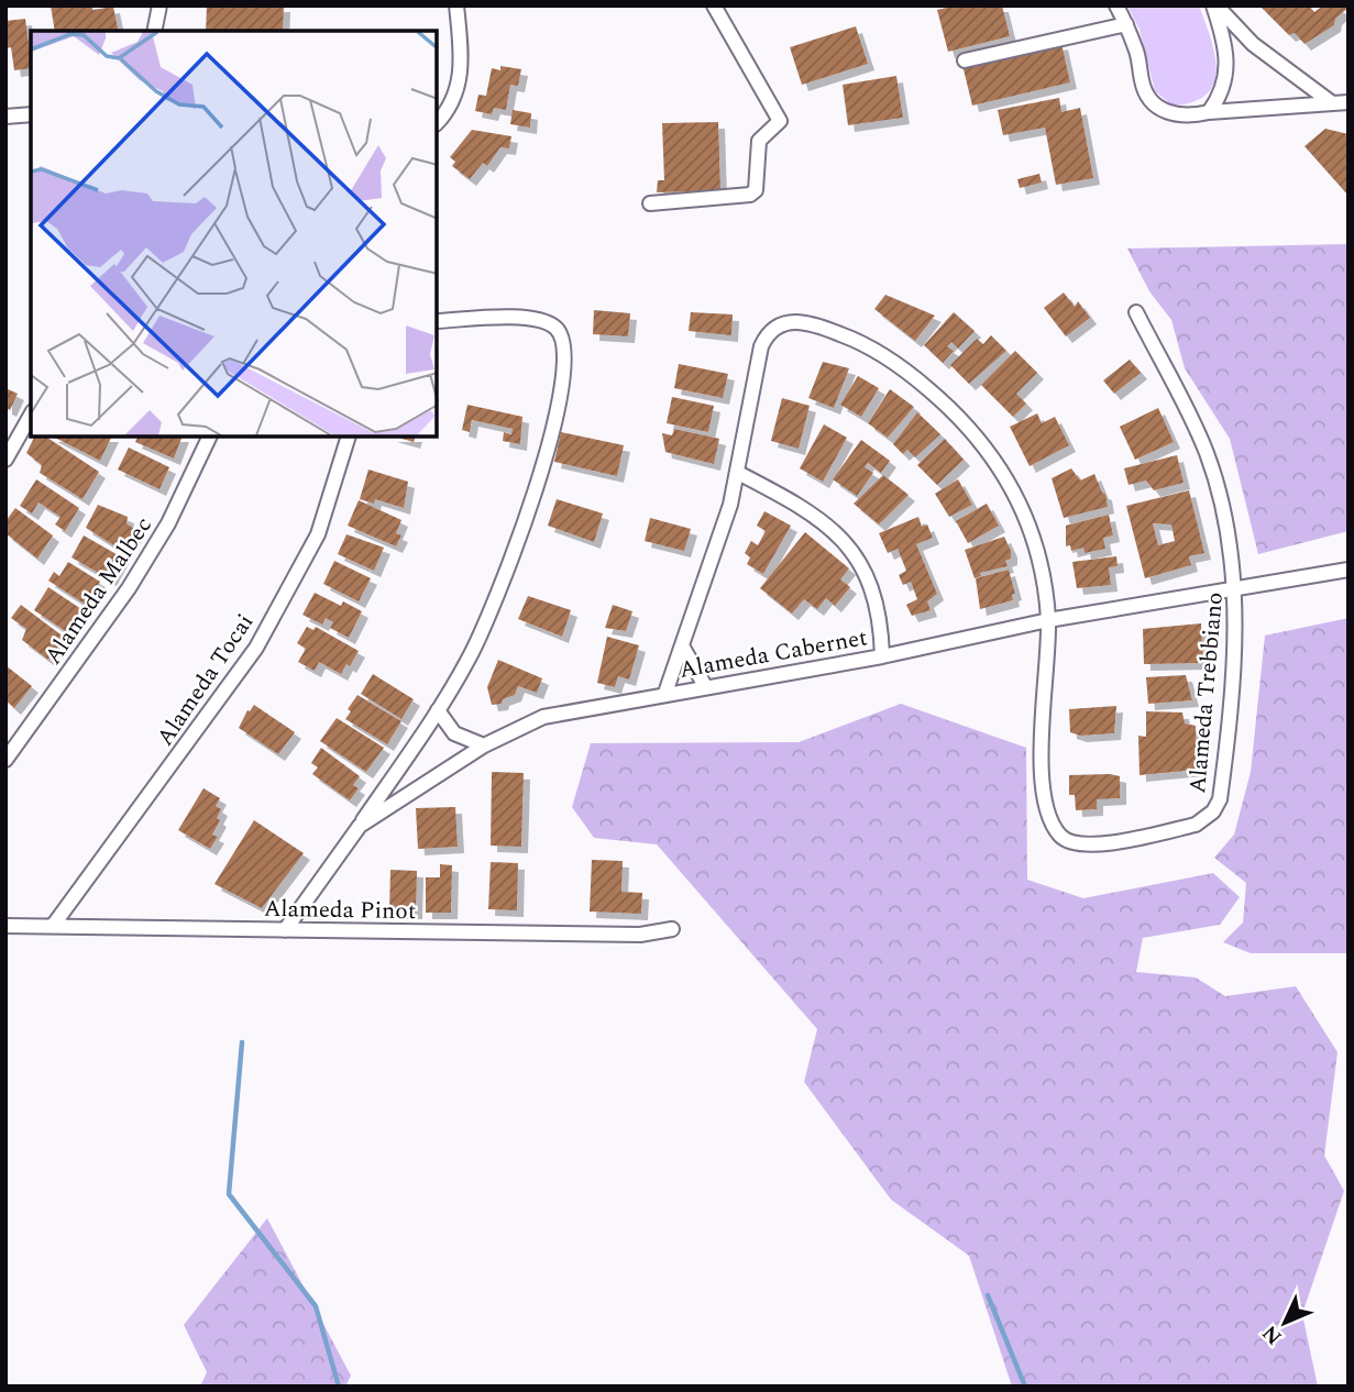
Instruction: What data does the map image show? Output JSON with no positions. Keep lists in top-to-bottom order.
{
  "streets": {
    "street": [
      "Alameda Malbec",
      "Alameda Cabernet",
      "Alameda Tocai",
      "Alameda Trebbiano",
      "Alameda Pinot"
    ]
  },
  "crossings": [
    ["Alameda Cabernet", "Alameda Trebbiano"],
    ["Alameda Cabernet", "Alameda Pinot"],
    ["Alameda Tocai", "Alameda Pinot"]
  ],
  "north": "bottom left"
}
